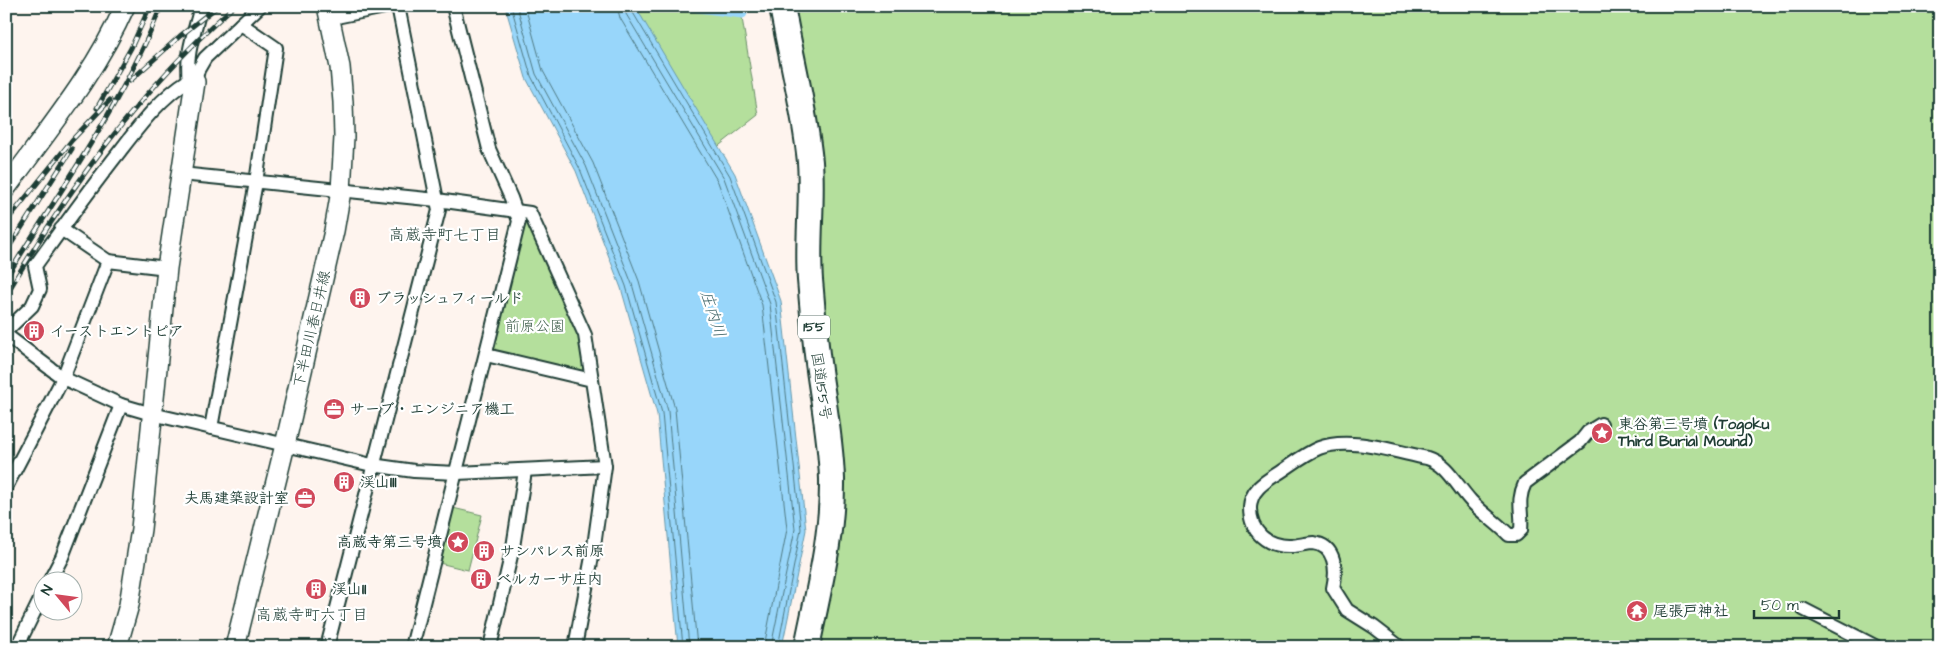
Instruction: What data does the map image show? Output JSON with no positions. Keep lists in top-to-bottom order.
{
  "streets": {
    "highway": ["155", "国道155号"],
    "street": ["下半田川春日井線"]
  },
  "districts": ["高蔵寺町七丁目", "高蔵寺町六丁目"],
  "water": ["庄内川"],
  "parks": ["前原公園"],
  "places": {
    "building": [
      "ブラッシュフィールド",
      "イーストエントピア",
      "渓山III",
      "サンパレス前原",
      "ベルカーサ庄内",
      "渓山II"
    ],
    "office": ["サーブ・エンジニア機工", "夫馬建築設計室"],
    "place": ["東谷第三号墳 (Togoku Third Burial Mound)", "高蔵寺第三号墳"],
    "temple": ["尾張戸神社"]
  },
  "scale_bar": "50 m",
  "north": "top left"
}
